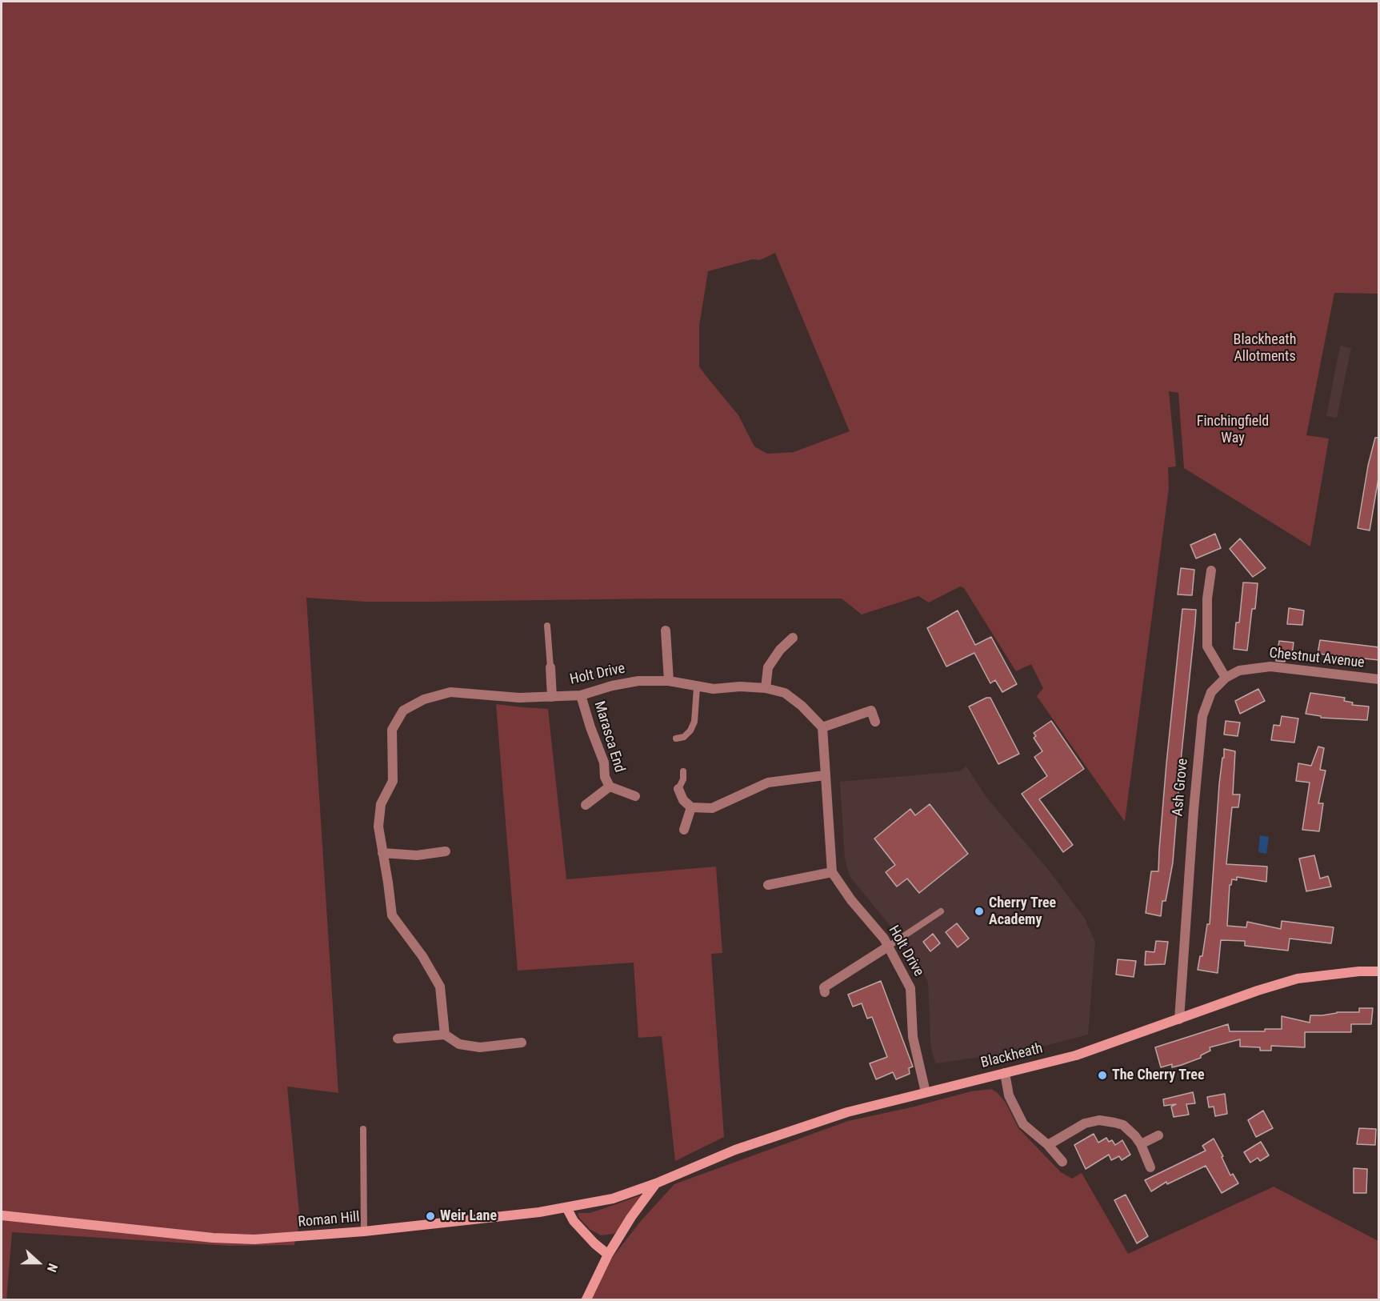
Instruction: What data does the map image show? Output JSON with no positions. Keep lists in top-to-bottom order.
{
  "streets": {
    "main road": ["Blackheath", "Roman Hill"],
    "street": [
      "Chestnut Avenue",
      "Holt Drive",
      "Marasca End",
      "Ash Grove"
    ]
  },
  "crossings": [
    ["Chestnut Avenue", "Ash Grove"],
    ["Holt Drive", "Marasca End"],
    ["Holt Drive", "Blackheath"],
    ["Ash Grove", "Blackheath"],
    ["Blackheath", "Roman Hill"]
  ],
  "parks": ["Blackheath Allotments", "Finchingfield Way"],
  "places": ["Cherry Tree Academy", "The Cherry Tree", "Weir Lane"],
  "north": "right"
}
